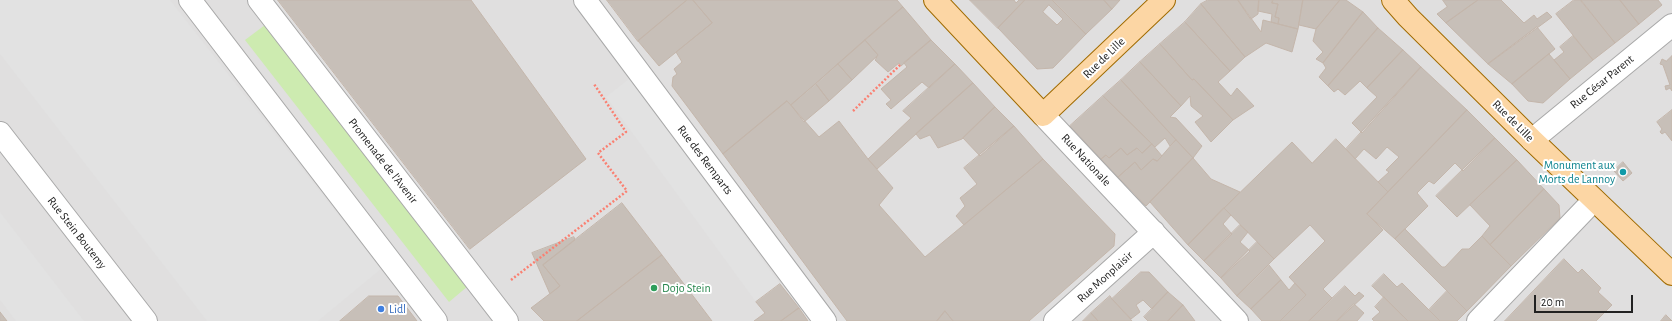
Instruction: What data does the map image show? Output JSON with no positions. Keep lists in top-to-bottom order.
{
  "streets": {
    "main road": ["Rue de Lille", "Rue Nationale"],
    "street": [
      "Rue César Parent",
      "Rue des Remparts",
      "Promenade de l'Avenir",
      "Rue Stein Boutemy",
      "Rue Monplaisir"
    ]
  },
  "crossings": [
    ["Rue de Lille", "Rue César Parent"],
    ["Rue de Lille", "Rue Nationale"],
    ["Rue Nationale", "Rue Monplaisir"]
  ],
  "places": ["Monument aux Morts de Lannoy", "Dojo Stein", "Lidl"],
  "scale_bar": "20 m"
}
